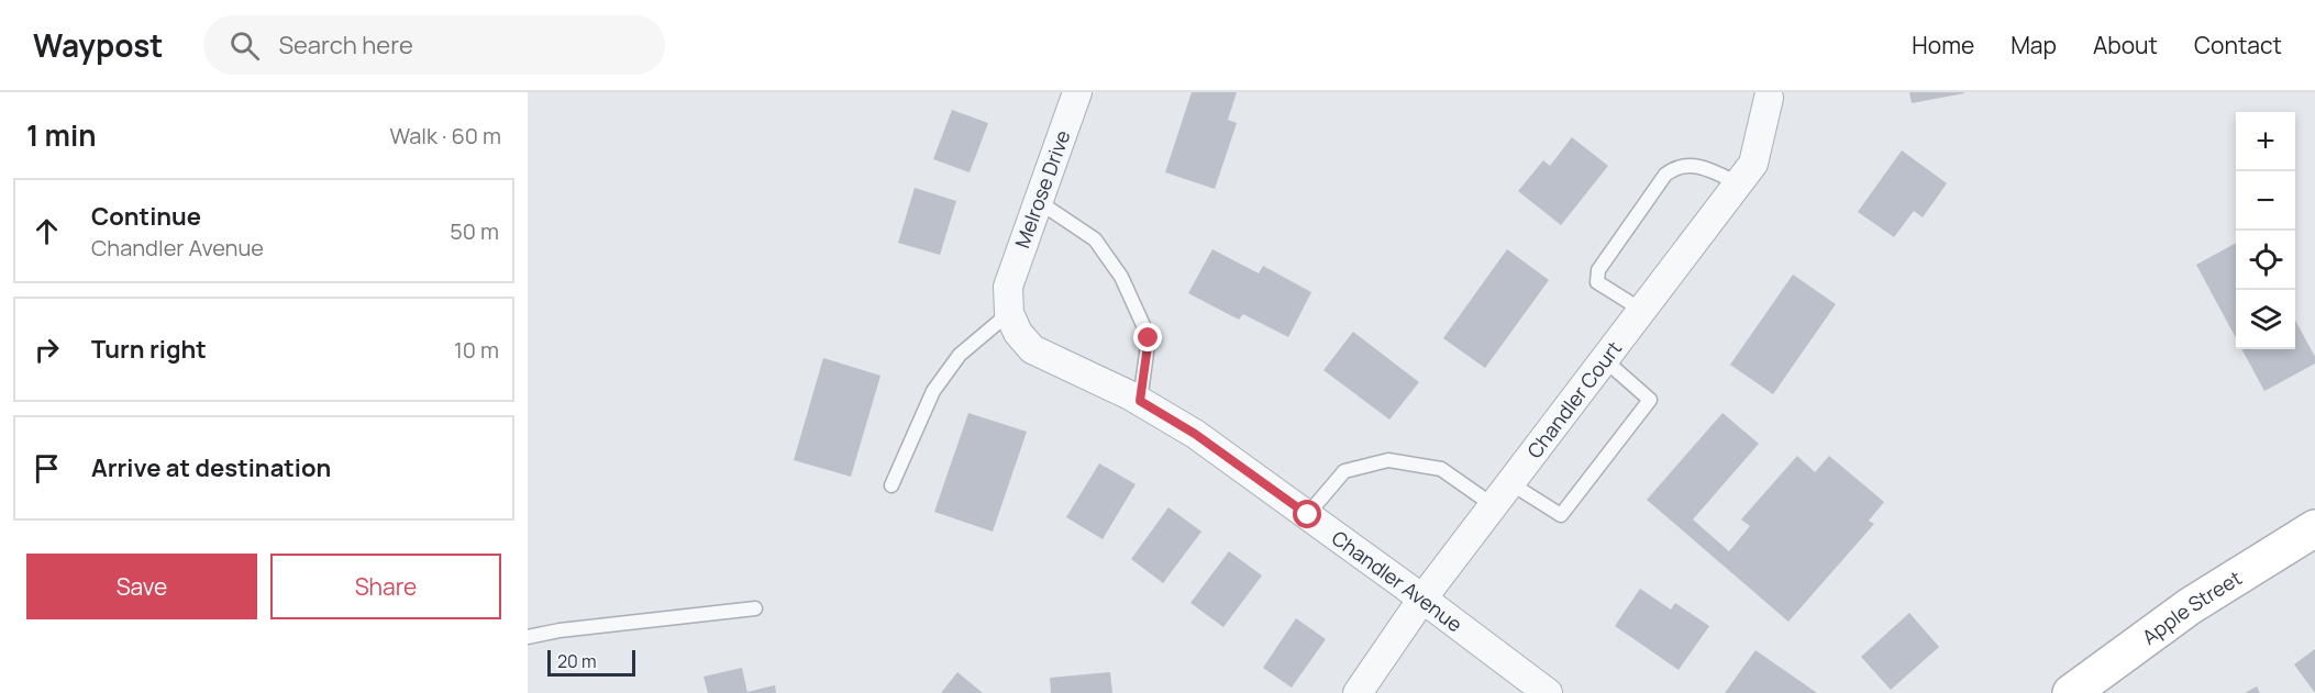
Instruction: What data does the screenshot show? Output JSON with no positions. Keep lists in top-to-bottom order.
{
  "streets": {
    "street": [
      "Melrose Drive",
      "Chandler Court",
      "Chandler Avenue",
      "Apple Street"
    ]
  },
  "crossings": [
    ["Melrose Drive", "Chandler Avenue"],
    ["Chandler Court", "Chandler Avenue"]
  ],
  "scale_bar": "20 m",
  "page": {
    "header": "Waypost",
    "search": "Search here",
    "nav": [
      "Home",
      "Map",
      "About",
      "Contact"
    ],
    "heading": ["1 min", "Walk · 60 m"],
    "map_buttons": ["+", "−"],
    "list": [
      ["Continue", "Chandler Avenue", "50 m"],
      ["Turn right", "10 m"],
      "Arrive at destination"
    ],
    "buttons": ["Save", "Share"],
    "scale": "20 m"
  }
}
